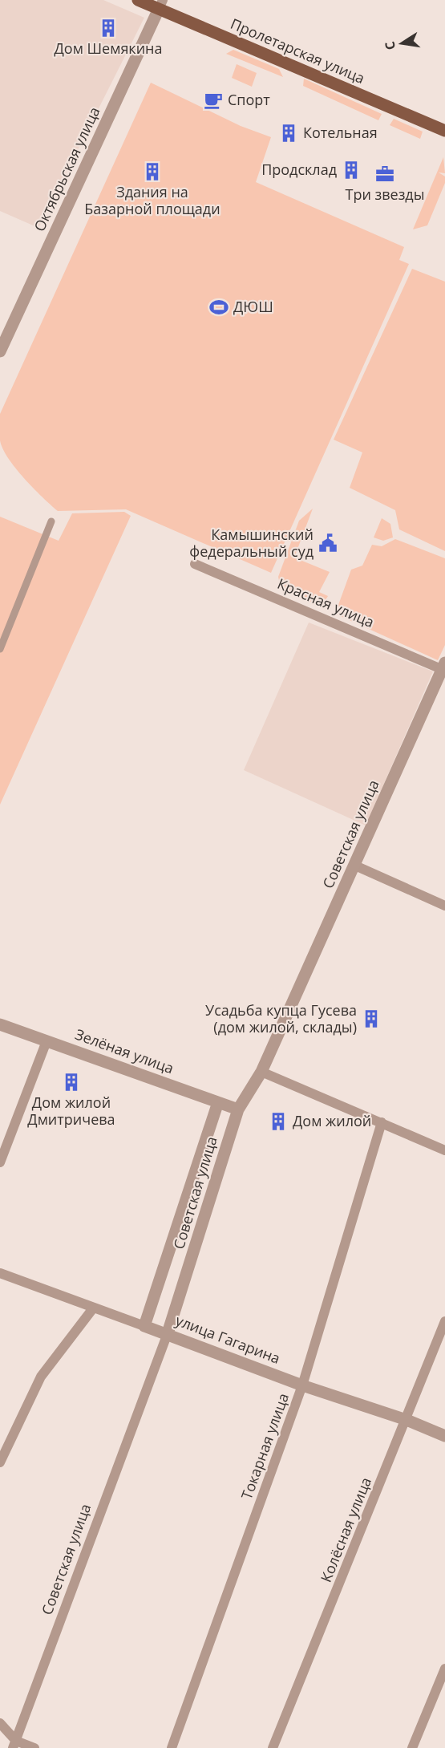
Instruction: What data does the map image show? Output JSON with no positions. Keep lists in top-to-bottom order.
{
  "streets": {
    "main road": ["Пролетарская улица"],
    "street": [
      "Октябрьская улица",
      "Красная улица",
      "Советская улица",
      "Зелёная улица",
      "улица Гагарина",
      "Токарная улица",
      "Колёсная улица"
    ]
  },
  "crossings": [
    ["Пролетарская улица", "Октябрьская улица"],
    ["Красная улица", "Советская улица"],
    ["Советская улица", "Зелёная улица"],
    ["Советская улица", "улица Гагарина"],
    ["улица Гагарина", "Токарная улица"],
    ["улица Гагарина", "Колёсная улица"]
  ],
  "places": {
    "building": [
      "Дом Шемякина",
      "Котельная",
      "Продсклад",
      "Здания на Базарной площади",
      "Усадьба купца Гусева (дом жилой, склады)",
      "Дом жилой Дмитричева",
      "Дом жилой"
    ],
    "cafe": ["Спорт"],
    "office": ["Три звезды"],
    "sports": ["ДЮШ"],
    "public building": ["Камышинский федеральный суд"]
  },
  "north": "left"
}
